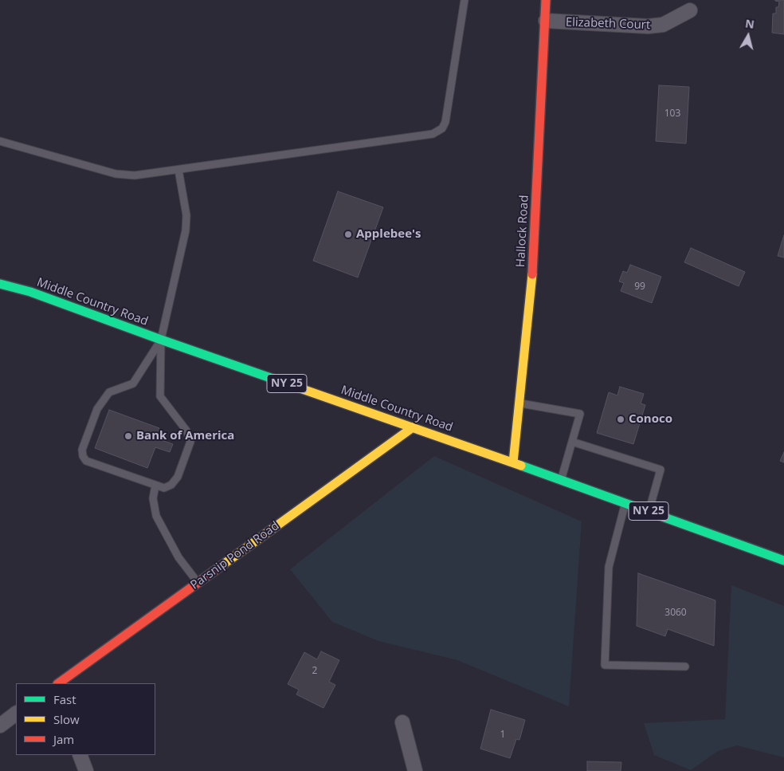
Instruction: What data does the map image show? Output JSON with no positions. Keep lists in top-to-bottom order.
{
  "streets": {
    "street": [
      "Elizabeth Court",
      "Hallock Road",
      "Middle Country Road",
      "NY 25",
      "Parsnip Pond Road"
    ]
  },
  "crossings": [
    ["Elizabeth Court", "Hallock Road"],
    ["Hallock Road", "Middle Country Road"],
    ["Middle Country Road", "Parsnip Pond Road"]
  ],
  "places": ["Applebee's", "Conoco", "Bank of America"],
  "house_numbers": [
    "103",
    "99",
    "3060",
    "2",
    "1"
  ],
  "legend": ["Fast", "Slow", "Jam"],
  "north": "top"
}
